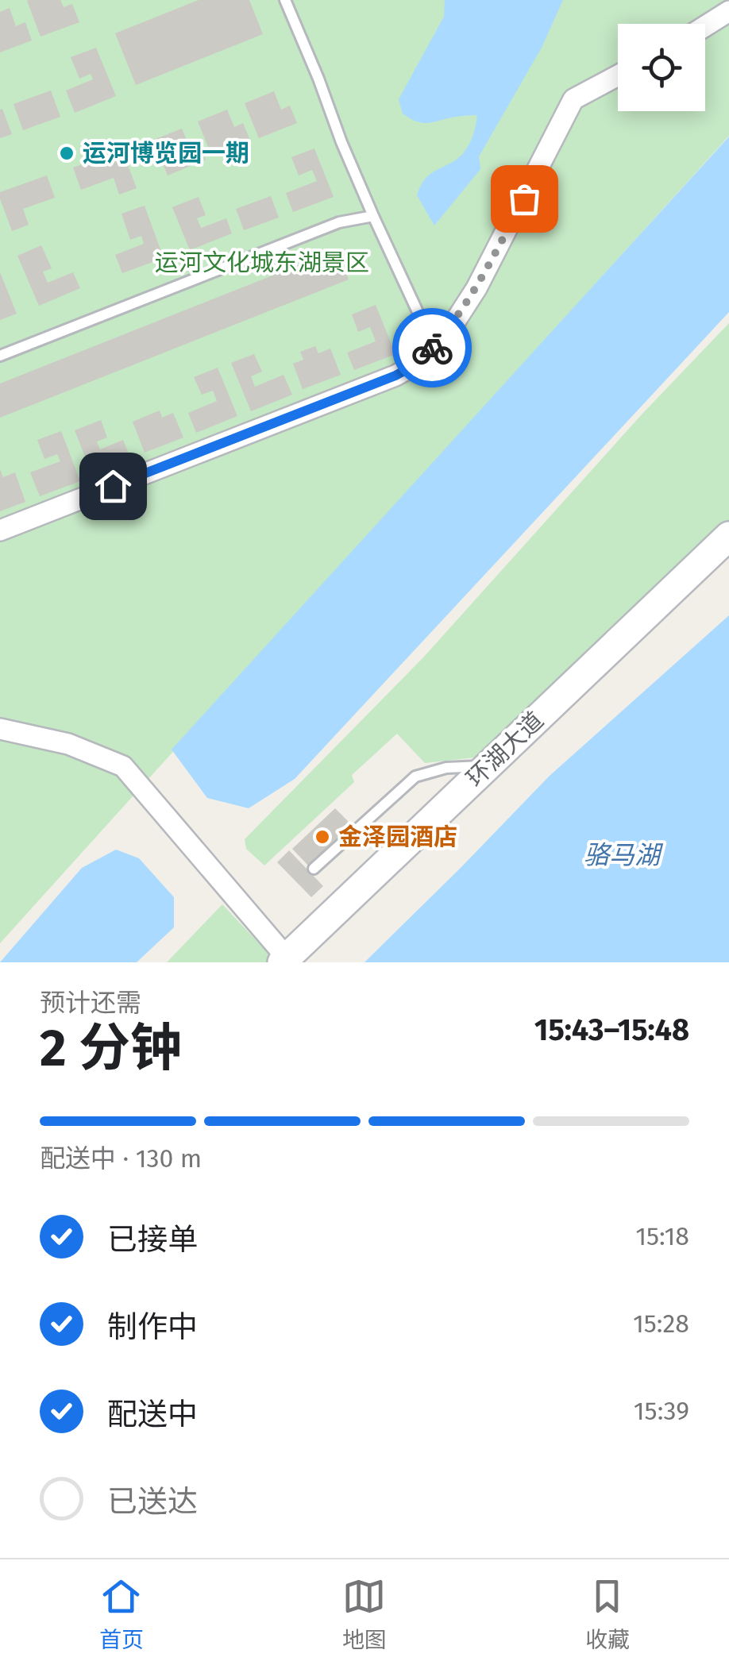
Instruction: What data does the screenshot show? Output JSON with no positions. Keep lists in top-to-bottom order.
{
  "streets": {
    "main road": ["环湖大道"]
  },
  "water": ["骆马湖"],
  "parks": ["运河文化城东湖景区"],
  "places": ["运河博览园一期", "金泽园酒店"],
  "page": {
    "heading": ["2 分钟", "预计还需", "15:43–15:48"],
    "bar": "配送中 · 130 m",
    "list": [
      ["已接单", "15:18"],
      ["制作中", "15:28"],
      ["配送中", "15:39"],
      "已送达"
    ],
    "tabs": ["首页", "地图", "收藏"]
  }
}
